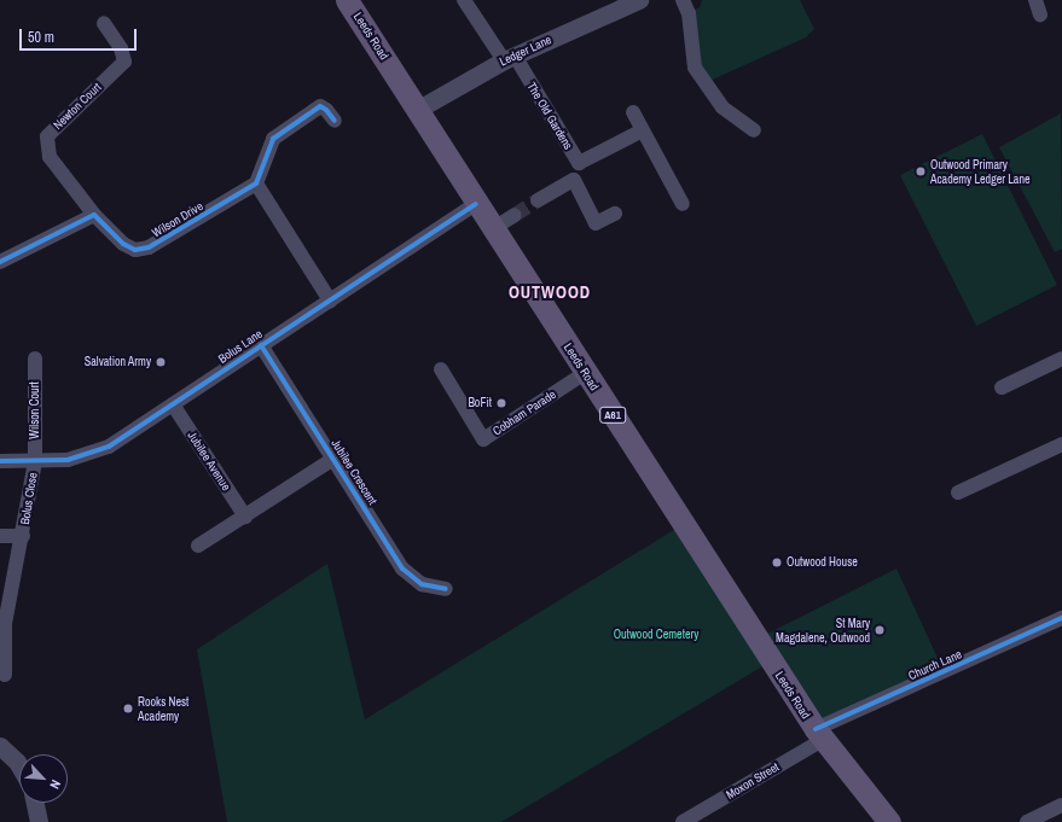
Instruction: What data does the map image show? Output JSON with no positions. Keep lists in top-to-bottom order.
{
  "streets": {
    "main road": ["Leeds Road", "A61"],
    "street": [
      "Ledger Lane",
      "Newton Court",
      "The Old Gardens",
      "Wilson Drive",
      "Bolus Lane",
      "Wilson Court",
      "Cobham Parade",
      "Jubilee Avenue",
      "Jubilee Crescent",
      "Bolus Close",
      "Church Lane",
      "Moxon Street"
    ]
  },
  "crossings": [
    ["Leeds Road", "Ledger Lane"],
    ["Leeds Road", "Bolus Lane"],
    ["Leeds Road", "Cobham Parade"],
    ["Leeds Road", "Church Lane"],
    ["Leeds Road", "Moxon Street"],
    ["Ledger Lane", "The Old Gardens"],
    ["Newton Court", "Wilson Drive"],
    ["Bolus Lane", "Wilson Court"],
    ["Bolus Lane", "Jubilee Avenue"],
    ["Bolus Lane", "Jubilee Crescent"],
    ["Bolus Lane", "Bolus Close"],
    ["Wilson Court", "Bolus Close"],
    ["Church Lane", "Moxon Street"]
  ],
  "districts": ["OUTWOOD"],
  "parks": ["Outwood Cemetery"],
  "places": [
    "Outwood Primary Academy Ledger Lane",
    "Salvation Army",
    "BoFit",
    "Outwood House",
    "St Mary Magdalene, Outwood",
    "Rooks Nest Academy"
  ],
  "scale_bar": "50 m",
  "north": "bottom right"
}
